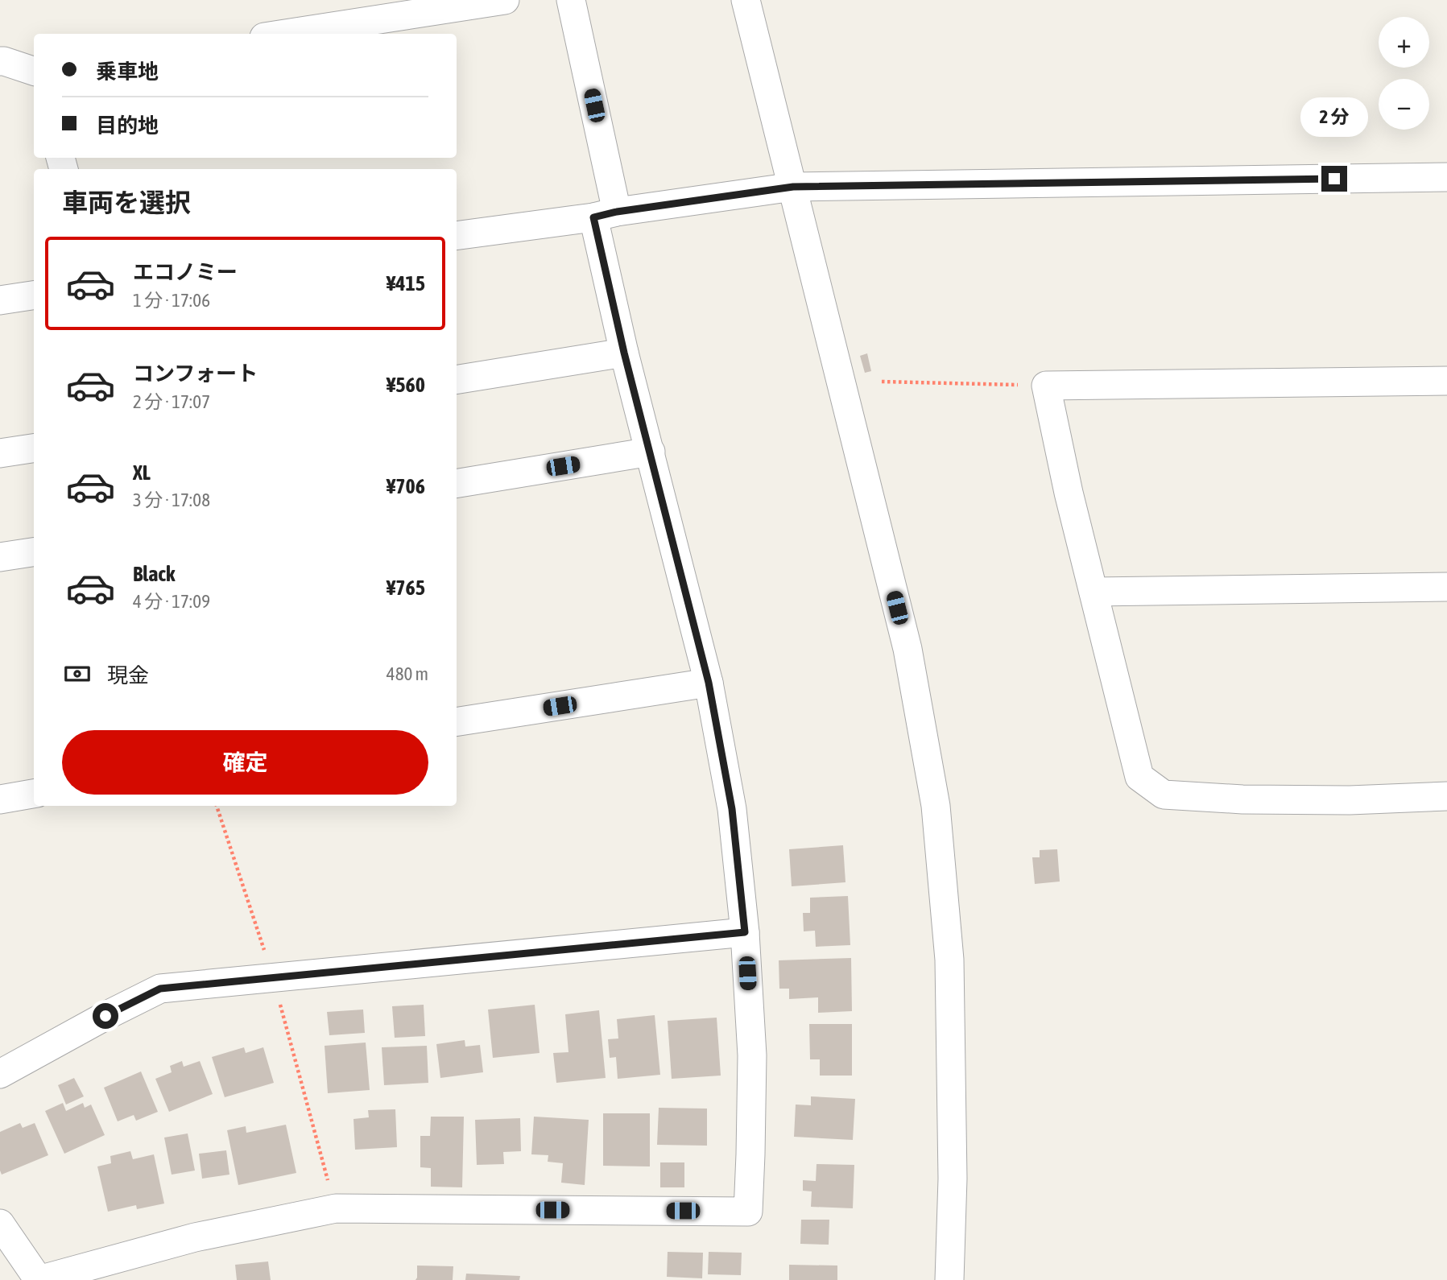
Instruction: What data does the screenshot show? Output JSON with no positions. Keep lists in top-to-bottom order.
{
  "page": {
    "map_buttons": ["+", "−"],
    "banner": ["乗車地", "目的地"],
    "bubble": "2 分",
    "heading": "車両を選択",
    "list": [
      {
        "name": "エコノミー",
        "note": "1 分 · 17:06",
        "value": "¥415"
      },
      {
        "name": "コンフォート",
        "note": "2 分 · 17:07",
        "value": "¥560"
      },
      {
        "name": "XL",
        "note": "3 分 · 17:08",
        "value": "¥706"
      },
      {
        "name": "Black",
        "note": "4 分 · 17:09",
        "value": "¥765"
      }
    ],
    "pay": ["現金", "480 m"],
    "buttons": "確定"
  }
}
